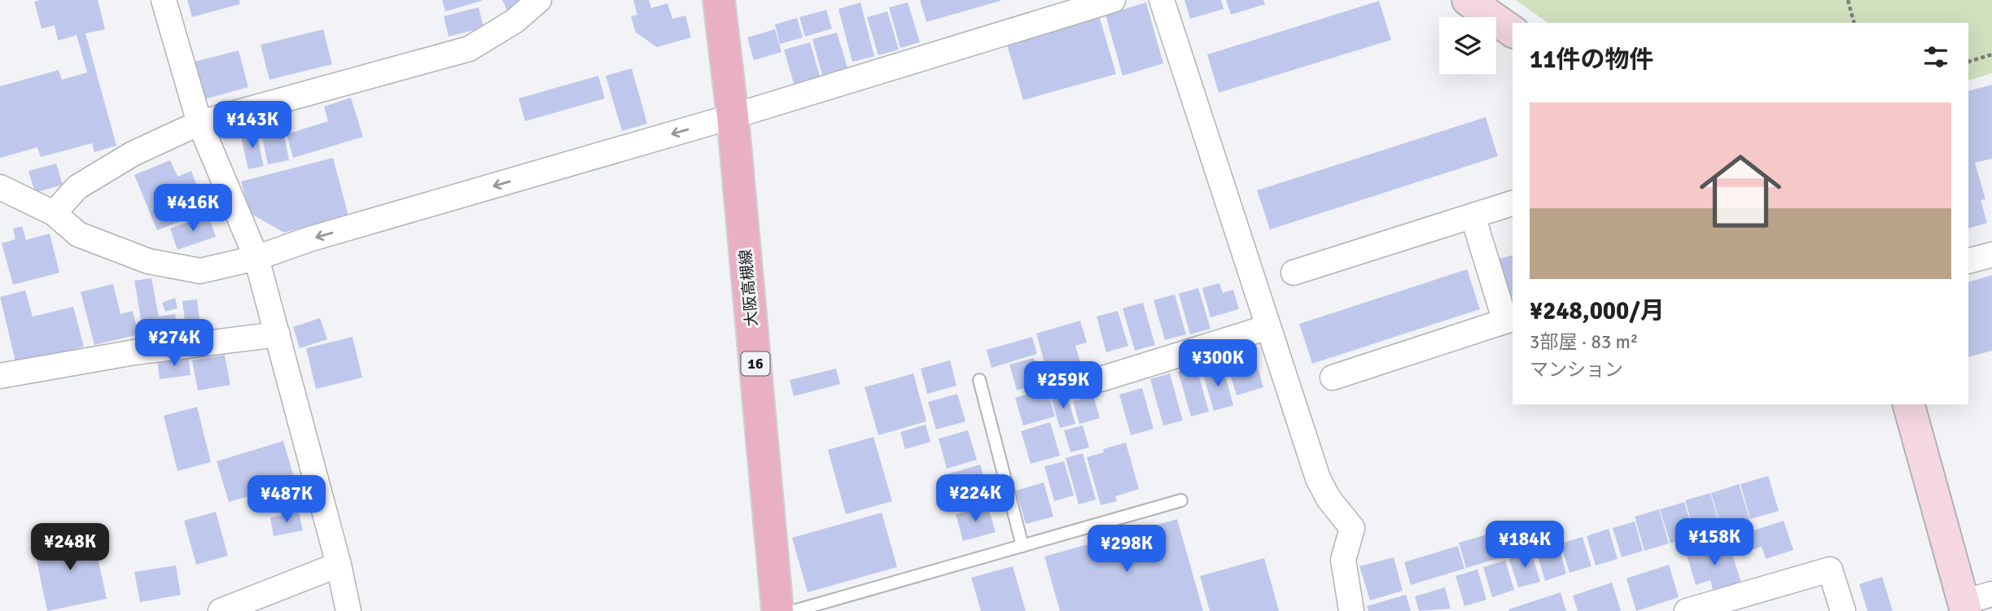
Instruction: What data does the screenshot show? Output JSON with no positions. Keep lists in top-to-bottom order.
{
  "streets": {
    "main road": ["大阪高槻線", "16"]
  },
  "page": {
    "heading": "11件の物件",
    "list": [
      {
        "name": "¥248,000/月",
        "note": "3部屋 · 83 m² · マンション"
      }
    ],
    "price": [
      "¥143K",
      "¥416K",
      "¥274K",
      "¥300K",
      "¥259K",
      "¥224K",
      "¥487K",
      "¥158K",
      "¥184K",
      "¥248K",
      "¥298K"
    ]
  }
}
